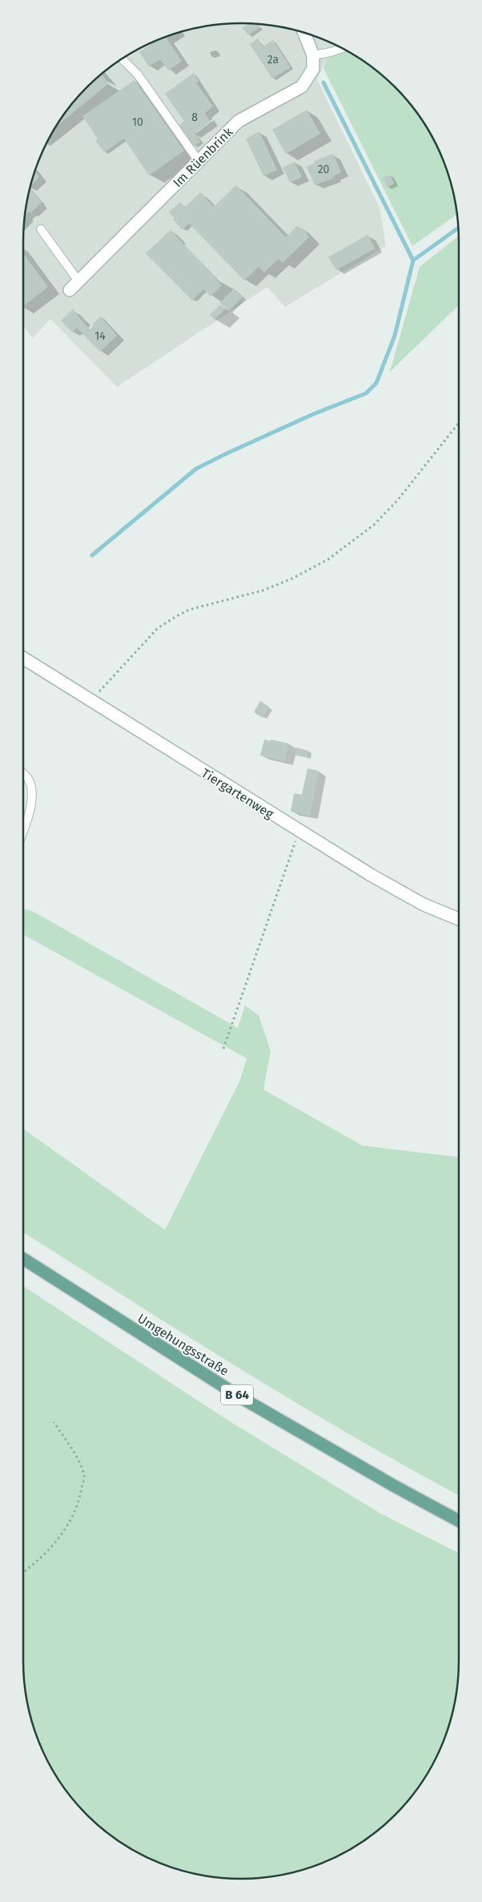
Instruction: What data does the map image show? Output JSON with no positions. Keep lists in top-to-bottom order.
{
  "streets": {
    "main road": ["Umgehungsstraße", "B 64"],
    "street": ["Im Rüenbrink", "Tiergartenweg"]
  },
  "house_numbers": [
    "2a",
    "8",
    "10",
    "20",
    "14"
  ]
}
